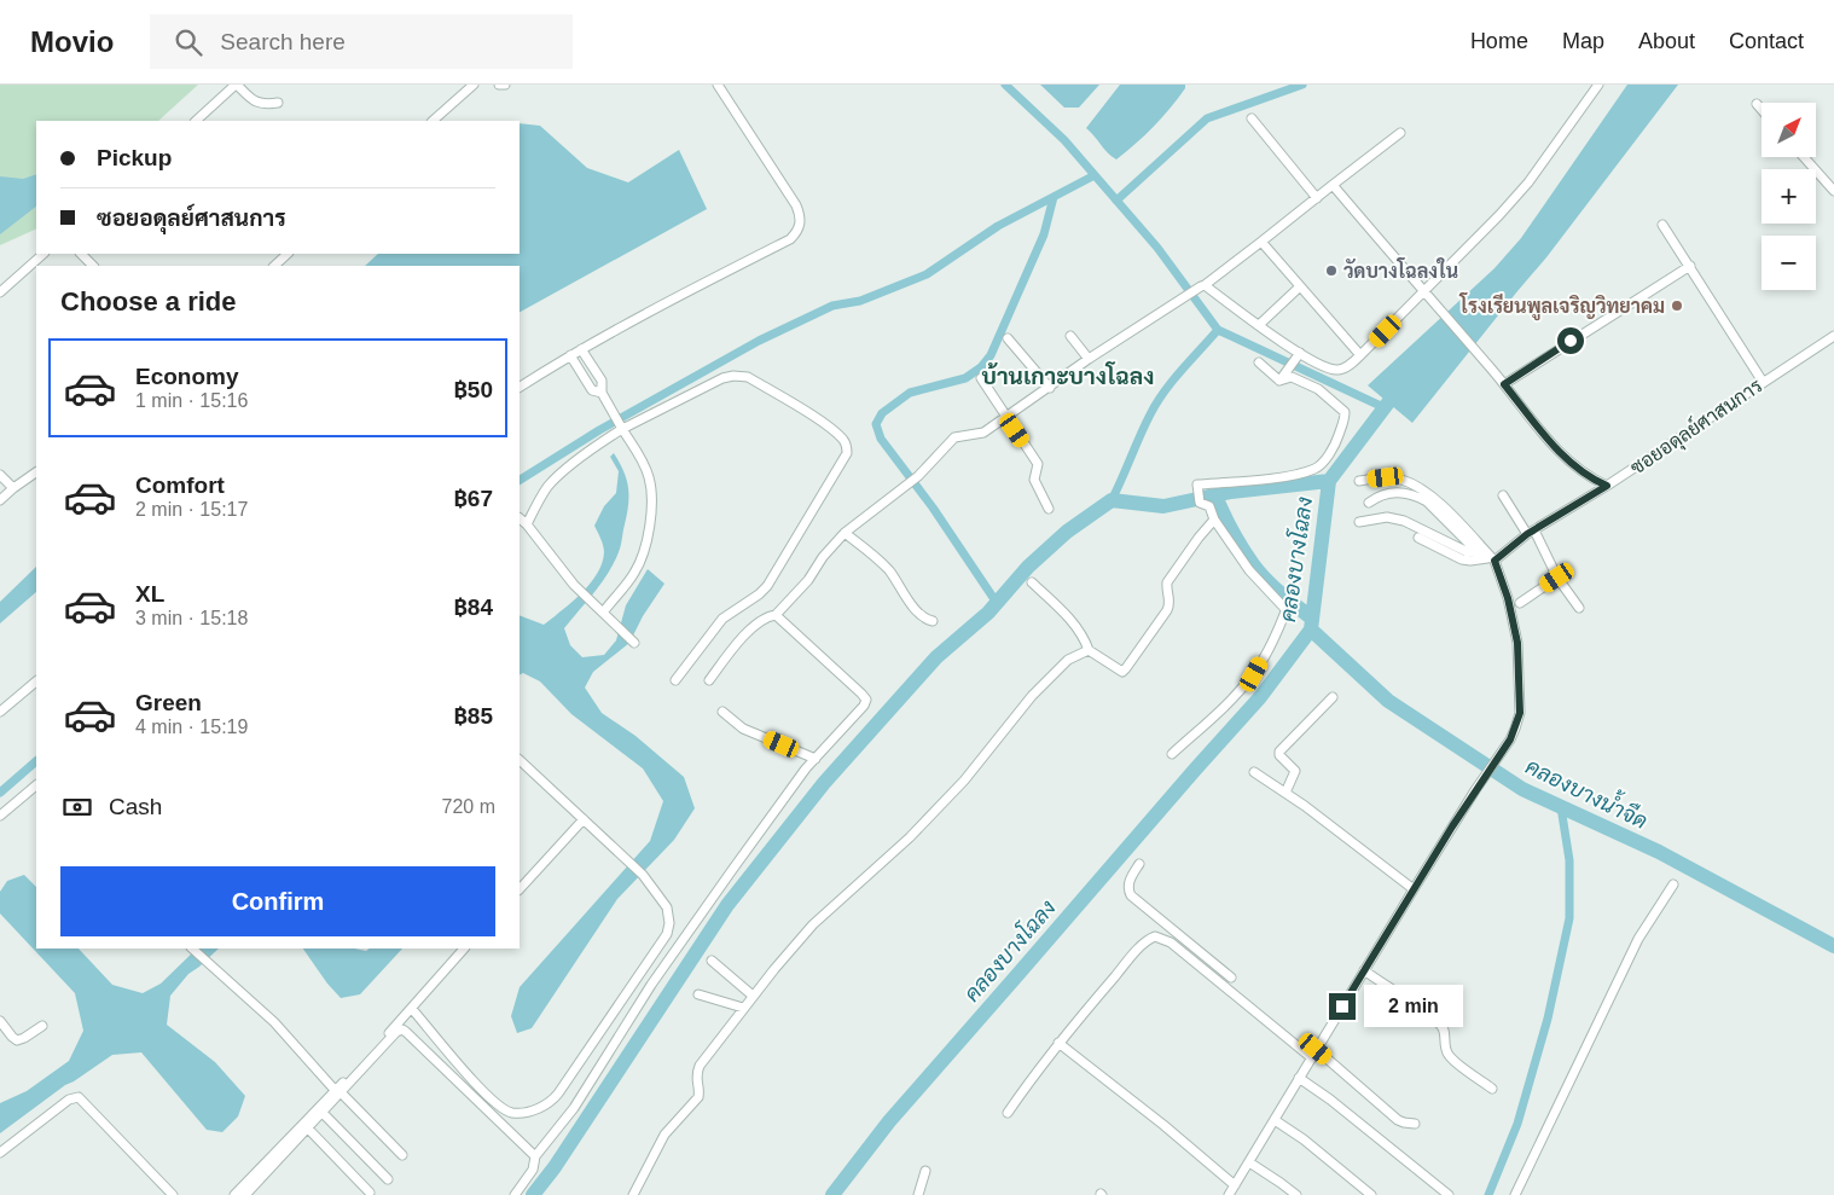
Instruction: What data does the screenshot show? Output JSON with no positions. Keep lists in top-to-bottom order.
{
  "streets": {
    "street": ["ซอยอดุลย์ศาสนการ"]
  },
  "districts": ["บ้านเกาะบางโฉลง"],
  "water": ["คลองบางโฉลง", "คลองบางน้ำจืด"],
  "places": ["วัดบางโฉลงใน", "โรงเรียนพูลเจริญวิทยาคม"],
  "north": "top right",
  "page": {
    "header": "Movio",
    "search": "Search here",
    "nav": [
      "Home",
      "Map",
      "About",
      "Contact"
    ],
    "map_buttons": ["+", "−"],
    "banner": ["Pickup", "ซอยอดุลย์ศาสนการ"],
    "heading": "Choose a ride",
    "list": [
      {
        "name": "Economy",
        "note": "1 min · 15:16",
        "value": "฿50"
      },
      {
        "name": "Comfort",
        "note": "2 min · 15:17",
        "value": "฿67"
      },
      {
        "name": "XL",
        "note": "3 min · 15:18",
        "value": "฿84"
      },
      {
        "name": "Green",
        "note": "4 min · 15:19",
        "value": "฿85"
      }
    ],
    "pay": ["Cash", "720 m"],
    "buttons": "Confirm",
    "bubble": "2 min"
  }
}
